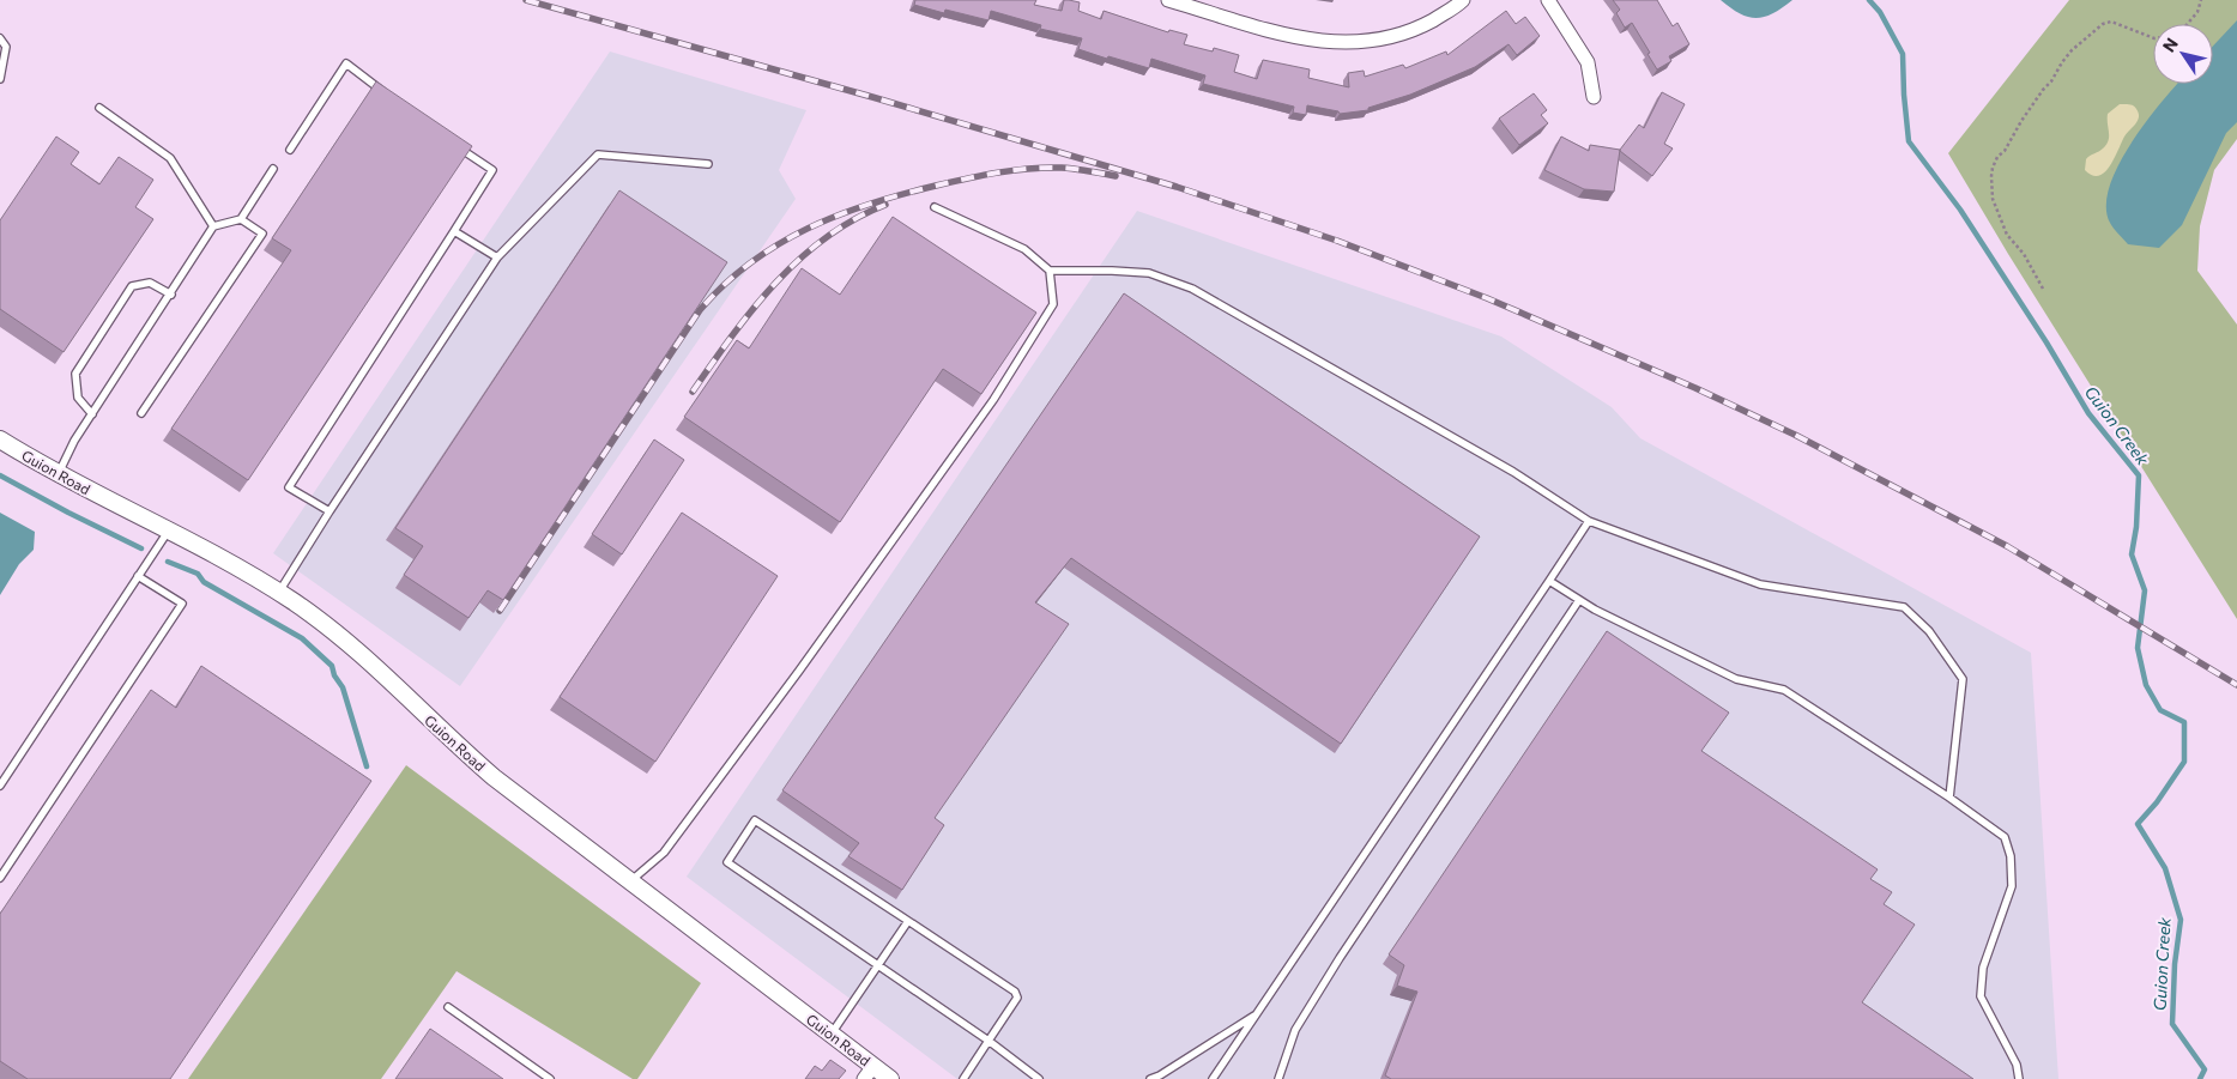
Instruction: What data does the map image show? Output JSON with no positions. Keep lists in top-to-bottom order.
{
  "streets": {
    "street": ["Guion Road"]
  },
  "water": ["Guion Creek"],
  "north": "top left"
}
